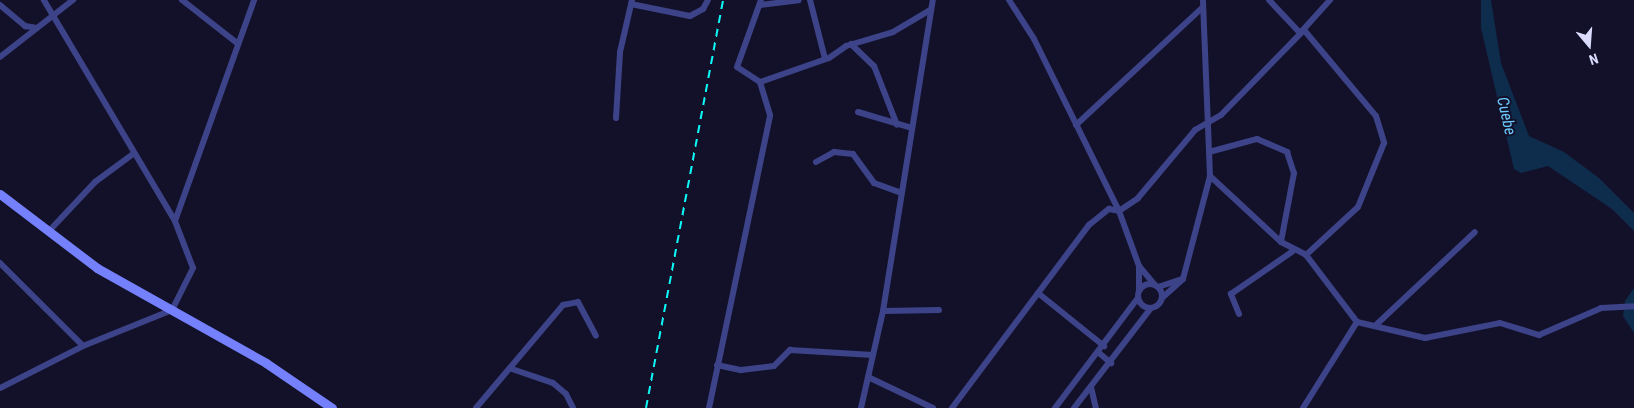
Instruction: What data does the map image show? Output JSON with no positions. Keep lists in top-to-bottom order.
{
  "water": ["Cuebe"],
  "north": "bottom"
}
